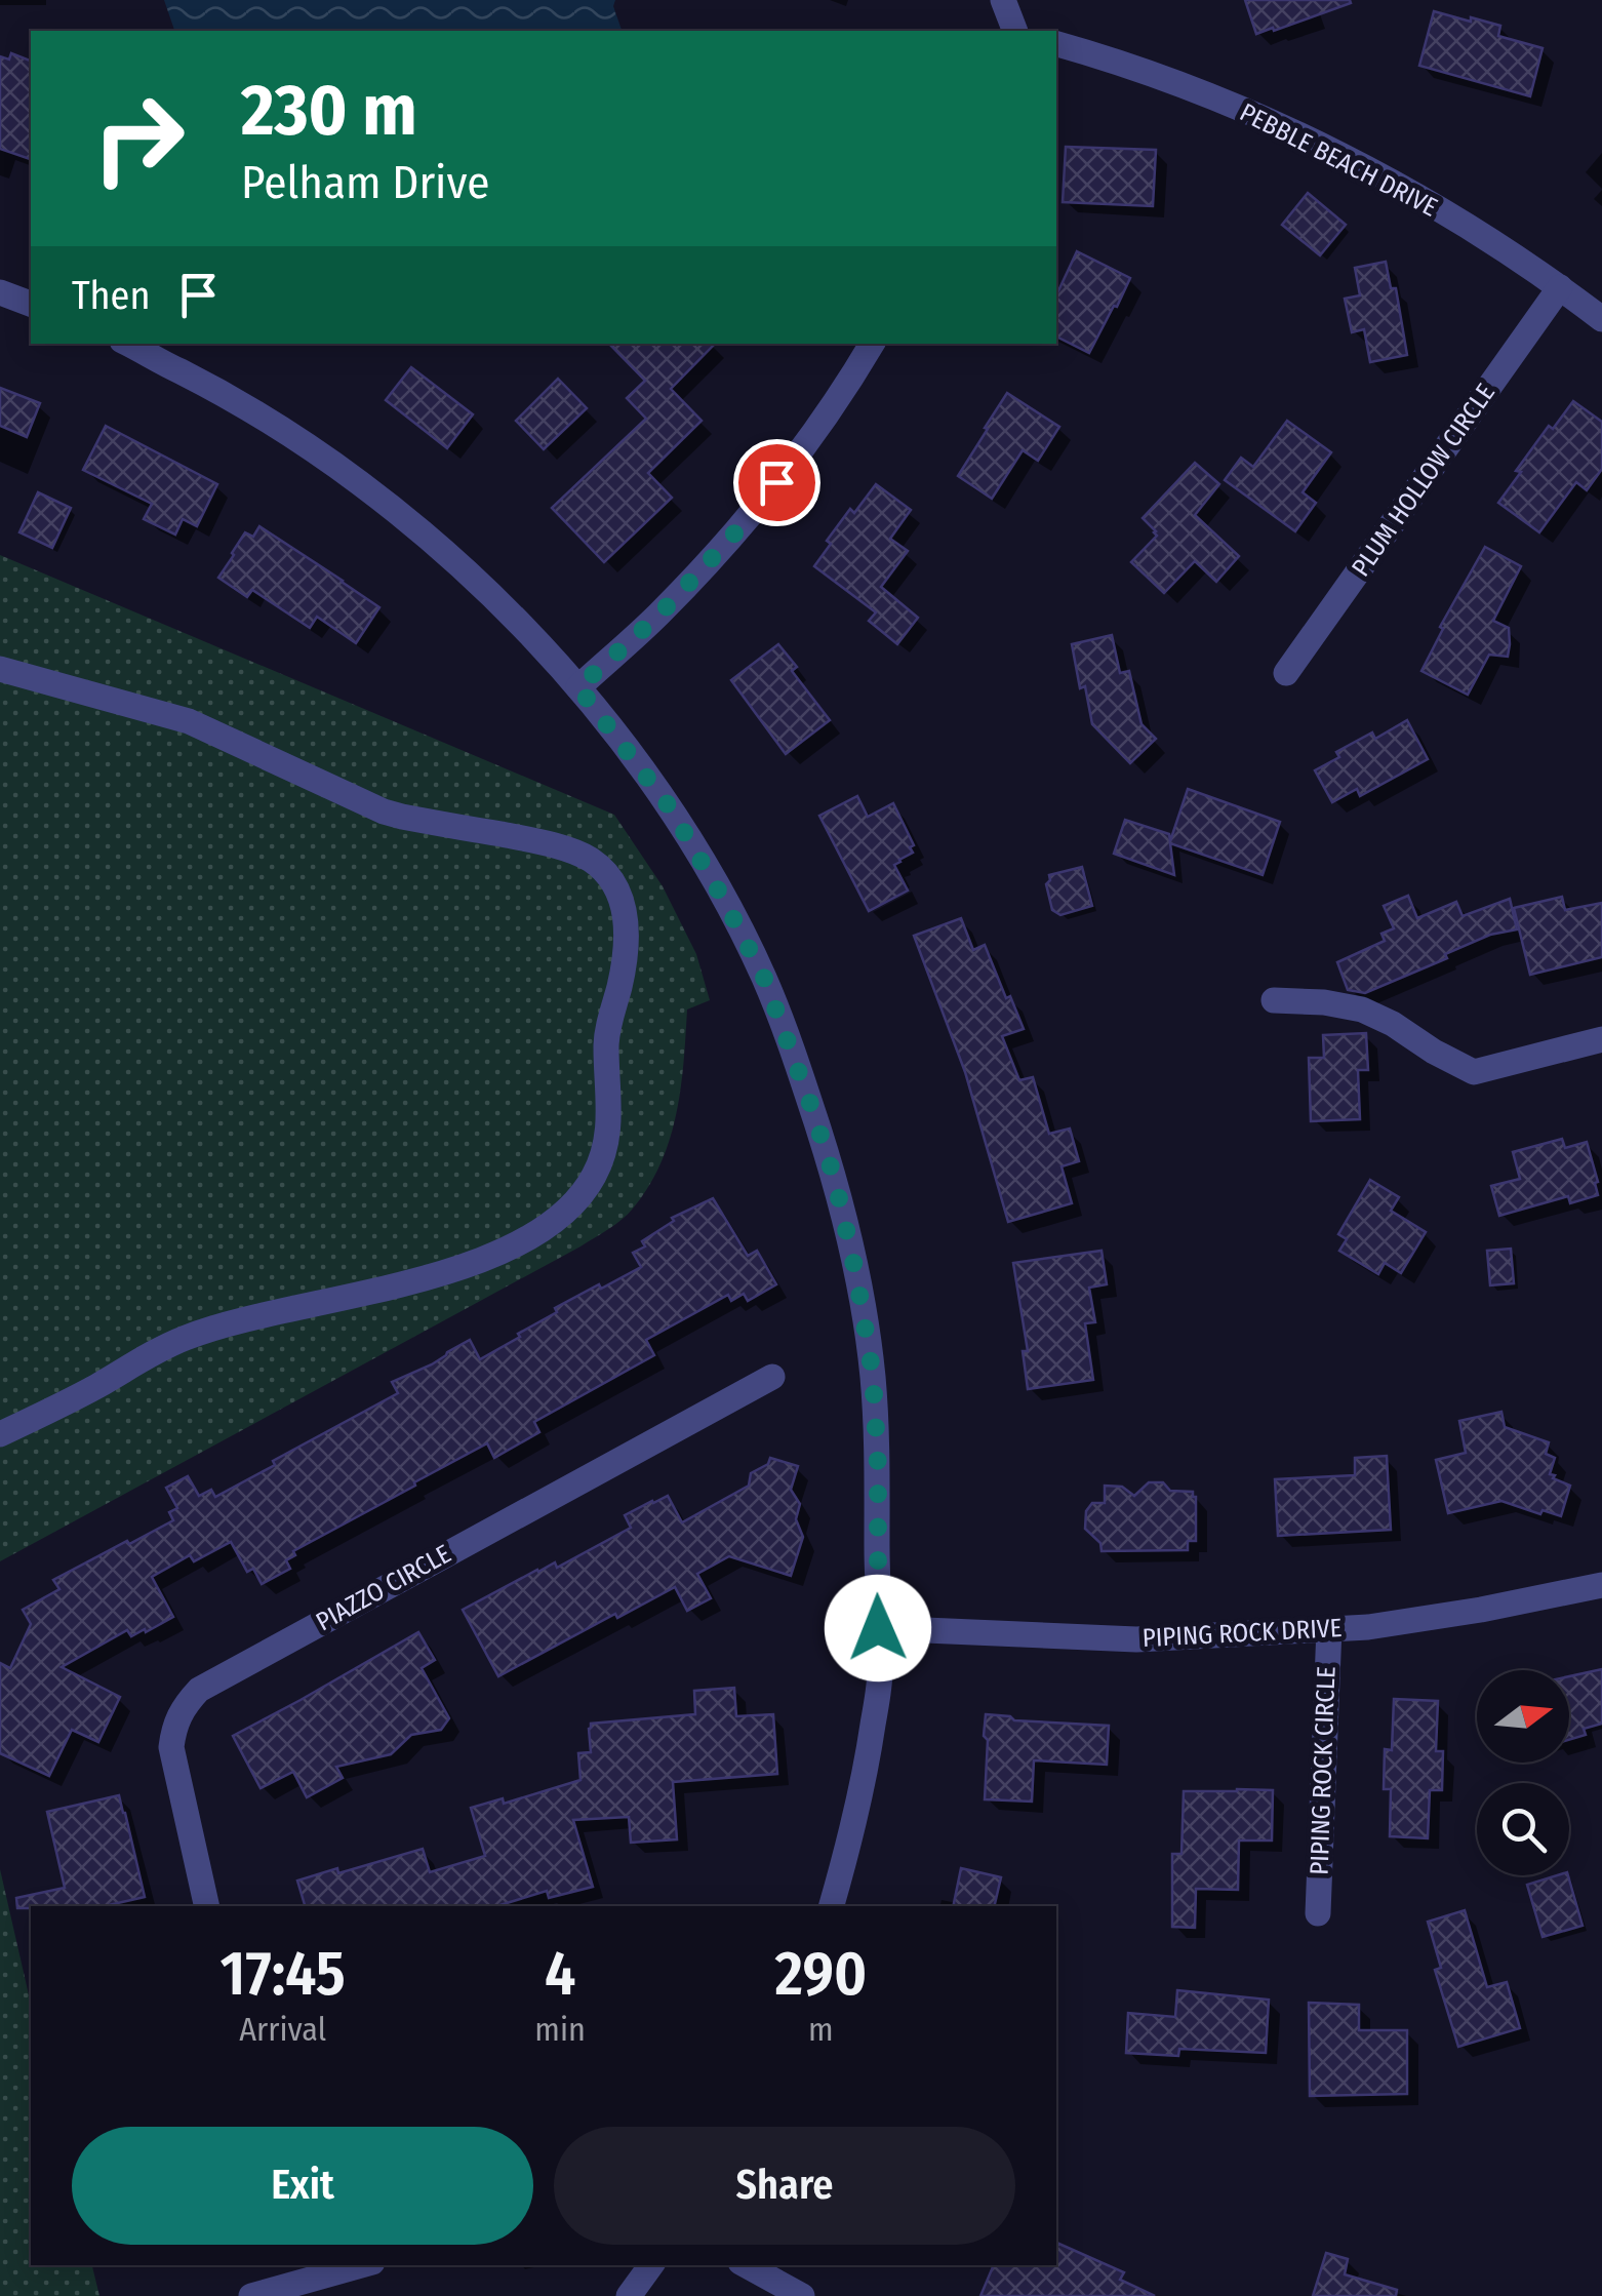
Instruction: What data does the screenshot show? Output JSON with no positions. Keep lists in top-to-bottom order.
{
  "streets": {
    "street": [
      "PEBBLE BEACH DRIVE",
      "PLUM HOLLOW CIRCLE",
      "PIAZZO CIRCLE",
      "PIPING ROCK DRIVE",
      "PIPING ROCK CIRCLE"
    ]
  },
  "crossings": [
    ["PEBBLE BEACH DRIVE", "PLUM HOLLOW CIRCLE"],
    ["PIPING ROCK DRIVE", "PIPING ROCK CIRCLE"]
  ],
  "north": "right",
  "page": {
    "turn": ["230 m", "Pelham Drive"],
    "then": "Then",
    "eta": [
      "17:45",
      "Arrival",
      "4",
      "min",
      "290",
      "m"
    ],
    "buttons": ["Exit", "Share"]
  }
}
